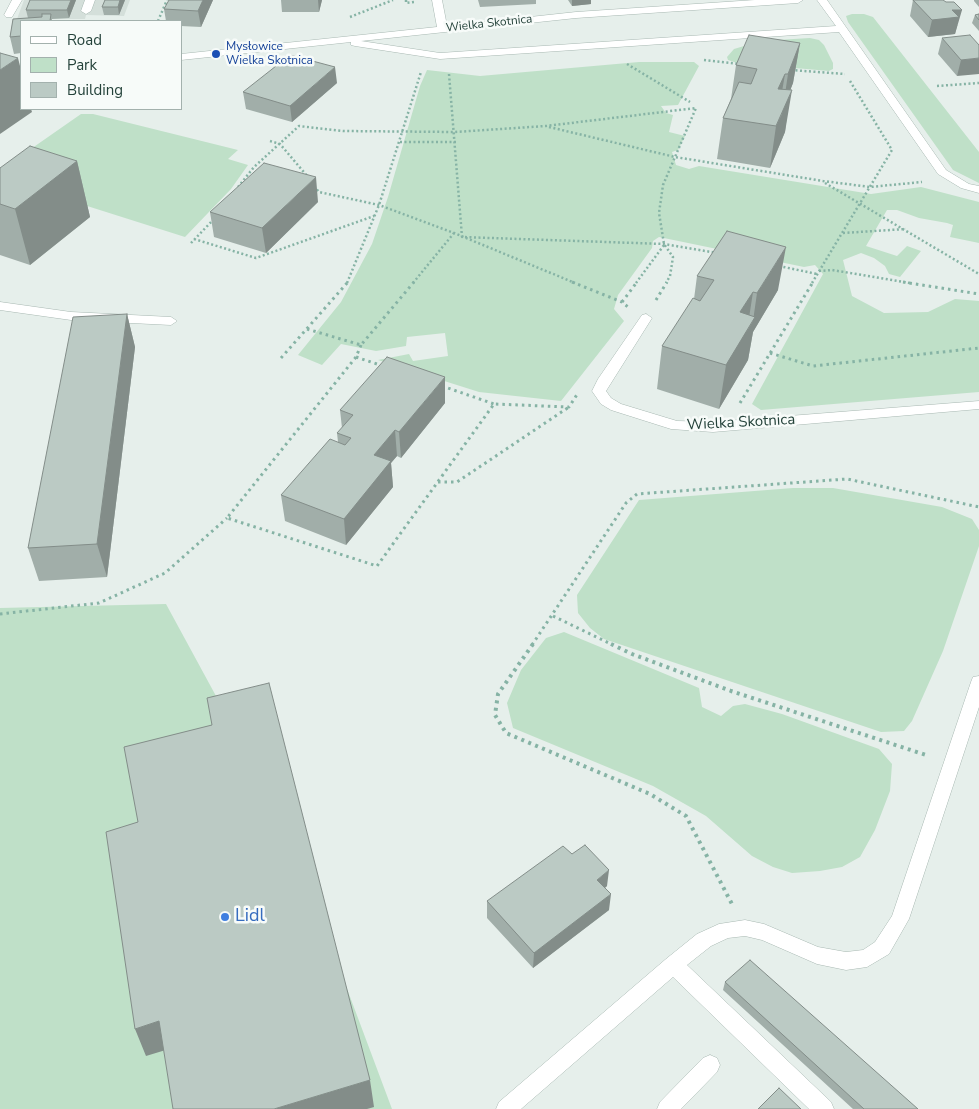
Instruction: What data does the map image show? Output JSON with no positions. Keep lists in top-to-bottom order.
{
  "streets": {
    "street": ["Wielka Skotnica"]
  },
  "places": ["Mysłowice Wielka Skotnica", "Lidl"],
  "legend": ["Road", "Park", "Building"]
}
